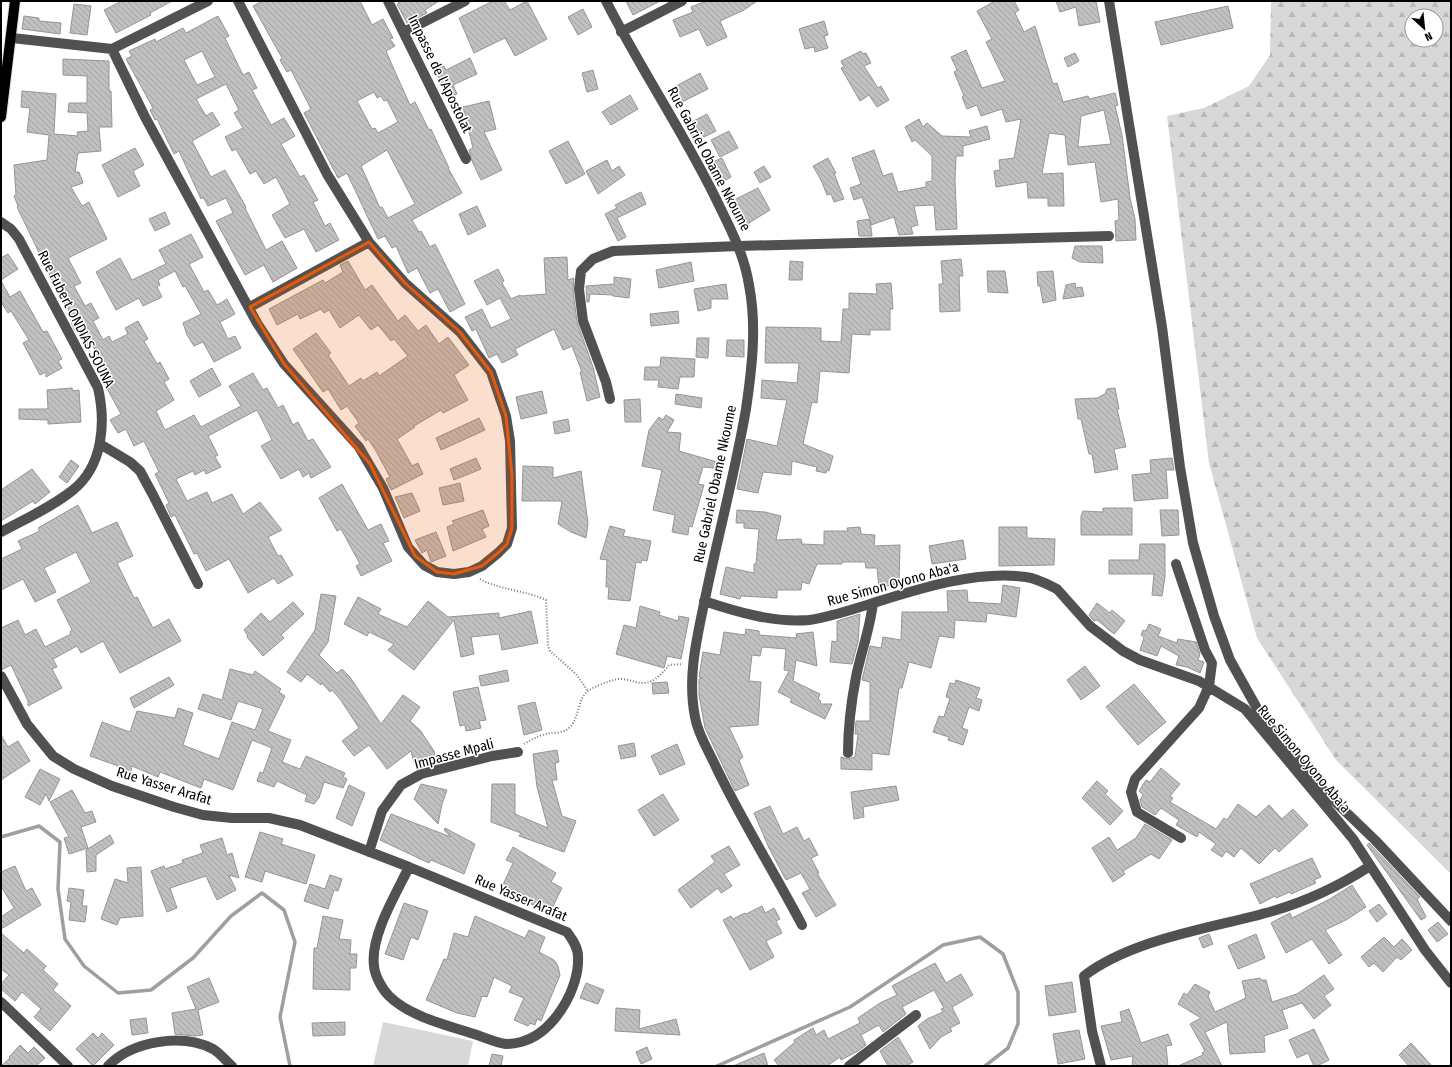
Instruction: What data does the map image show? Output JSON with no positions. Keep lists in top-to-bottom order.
{
  "streets": {
    "street": [
      "Impasse de l'Apostolat",
      "Rue Gabriel Obame Nkoume",
      "Rue Fubert ONDIAS SOUNA",
      "Rue Simon Oyono Aba'a",
      "Impasse Mpali",
      "Rue Yasser Arafat"
    ]
  },
  "crossings": [
    ["Rue Gabriel Obame Nkoume", "Rue Simon Oyono Aba'a"],
    ["Impasse Mpali", "Rue Yasser Arafat"]
  ],
  "north": "bottom right"
}
